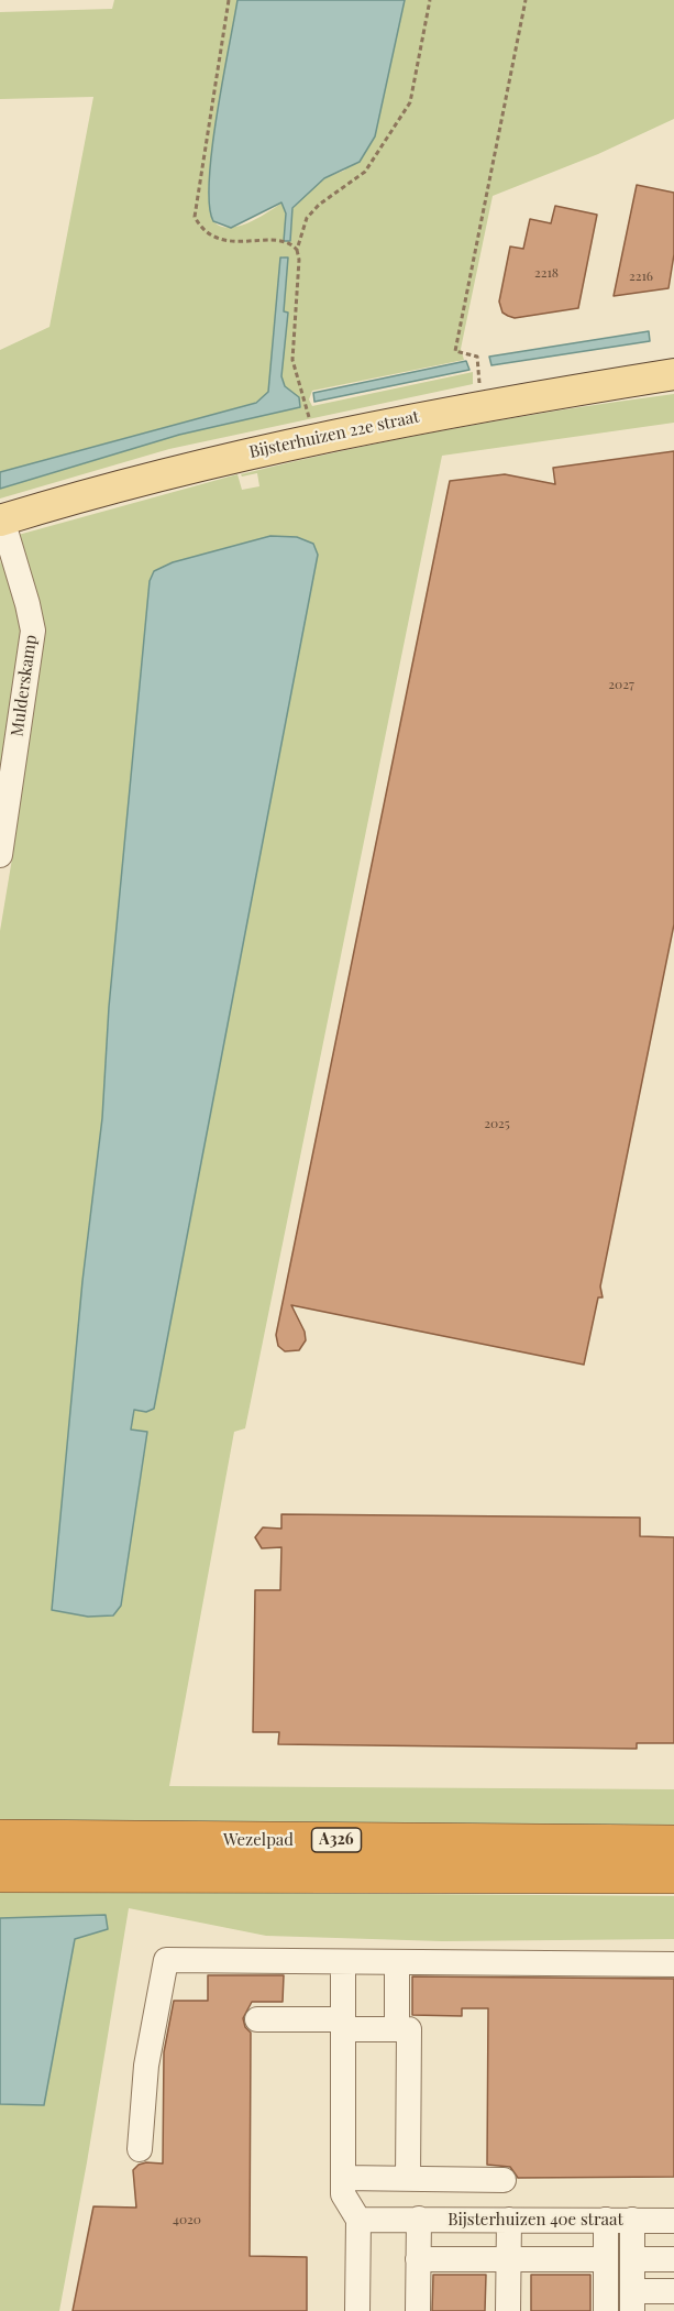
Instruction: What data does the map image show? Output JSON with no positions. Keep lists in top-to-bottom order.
{
  "streets": {
    "highway": ["Wezelpad", "A326"],
    "main road": ["Bijsterhuizen 22e straat"],
    "street": ["Mulderskamp", "Bijsterhuizen 40e straat"]
  },
  "crossings": [
    ["Bijsterhuizen 22e straat", "Mulderskamp"]
  ],
  "house_numbers": [
    "2218",
    "2216",
    "2027",
    "2025",
    "4020"
  ]
}
